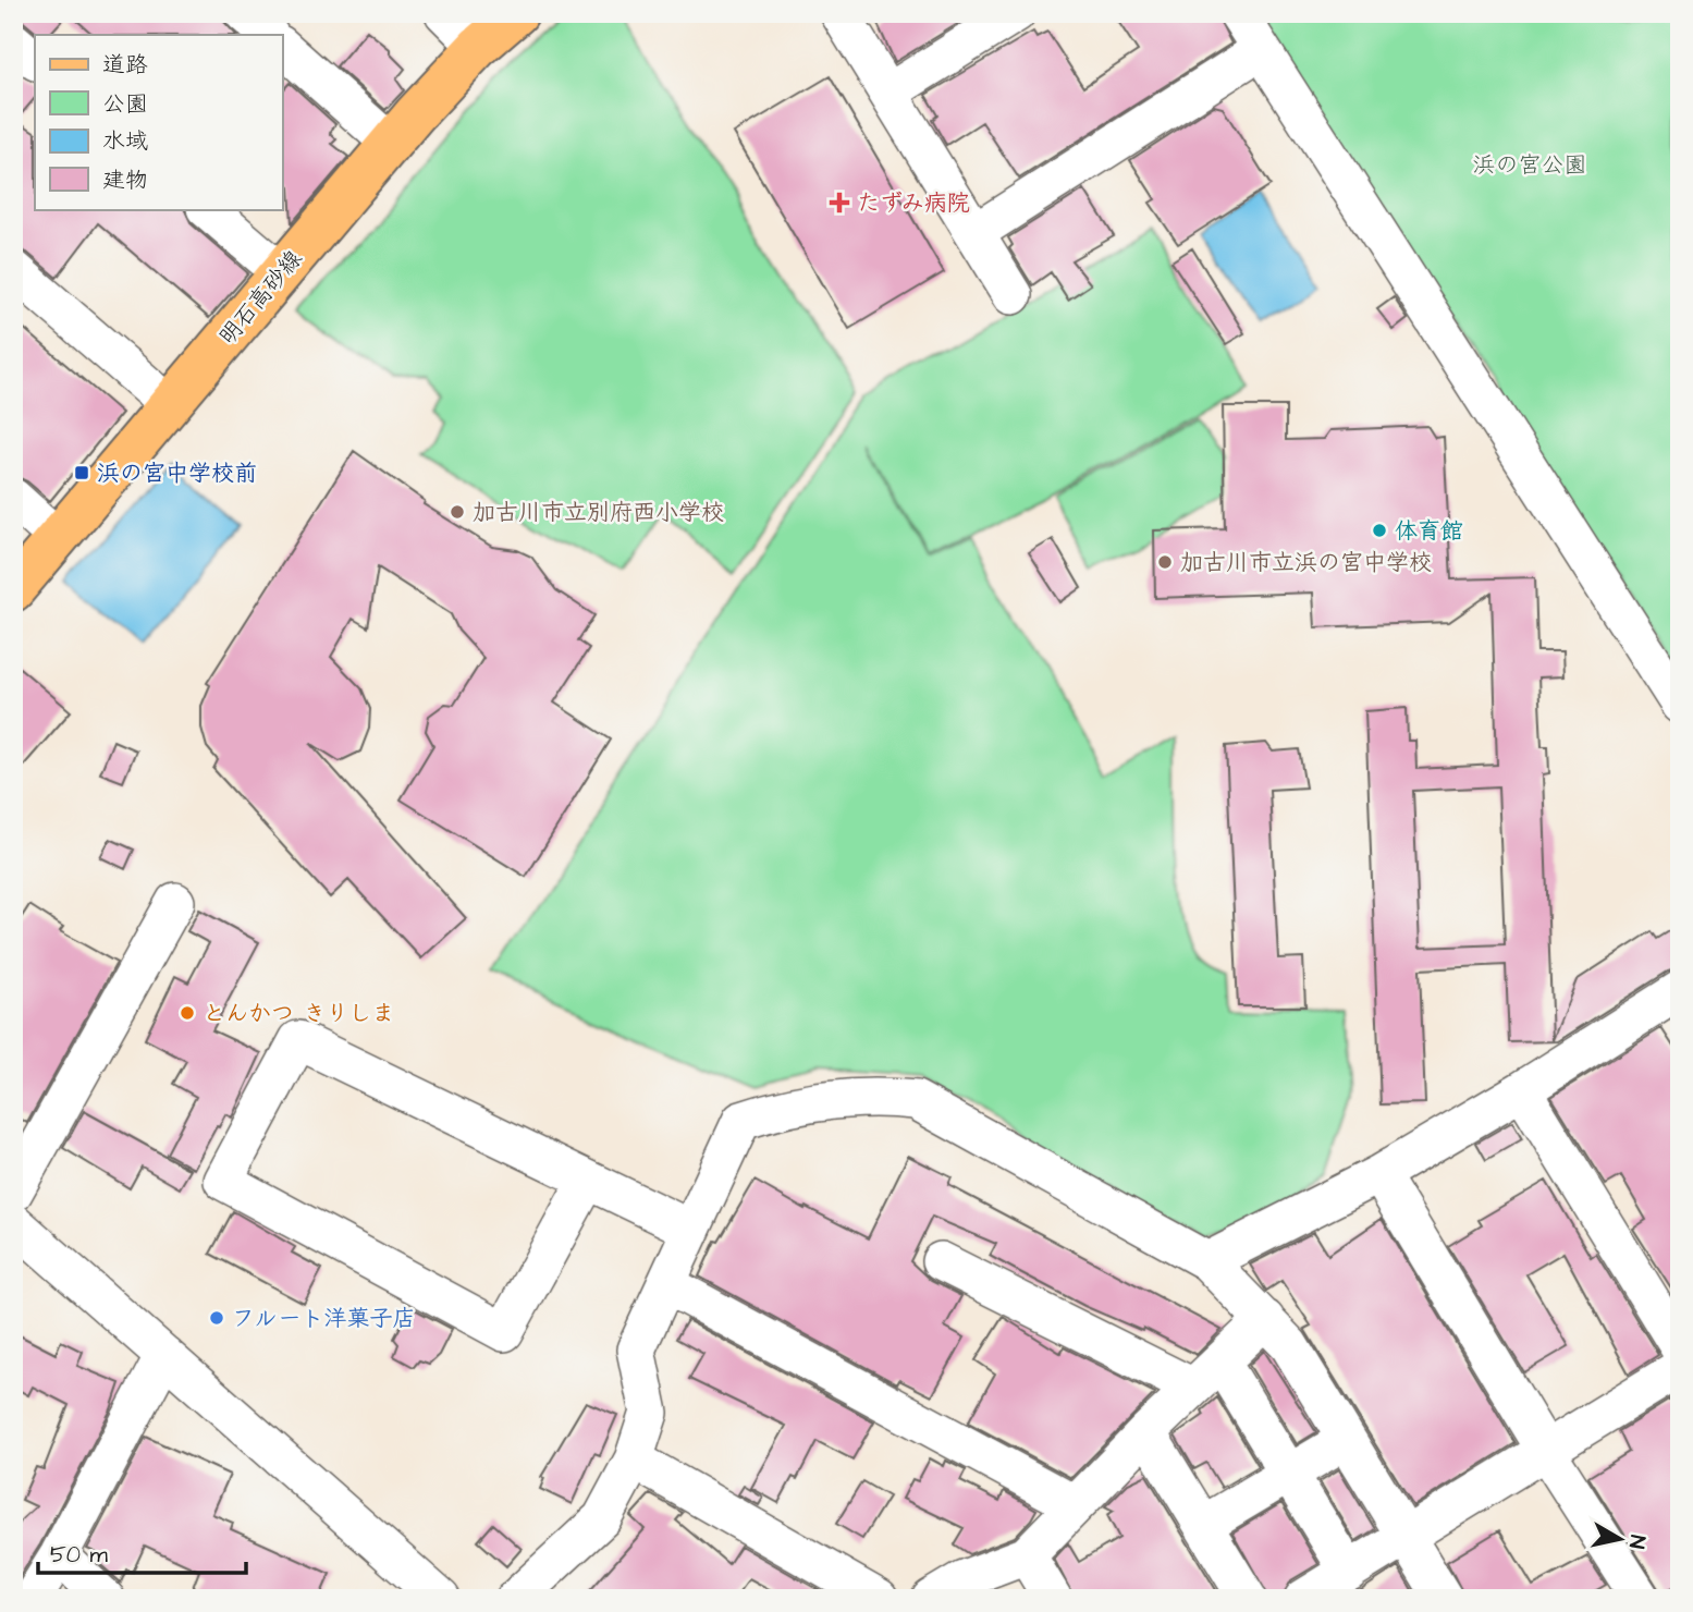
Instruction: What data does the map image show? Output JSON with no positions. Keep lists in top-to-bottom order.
{
  "streets": {
    "main road": ["明石高砂線"]
  },
  "parks": ["浜の宮公園"],
  "places": {
    "health": ["たずみ病院"],
    "transit": ["浜の宮中学校前"],
    "other": [
      "加古川市立別府西小学校",
      "体育館",
      "加古川市立浜の宮中学校",
      "とんかつ きりしま",
      "フルート洋菓子店"
    ]
  },
  "legend": [
    "道路",
    "公園",
    "水域",
    "建物"
  ],
  "scale_bar": "50 m",
  "north": "right"
}
